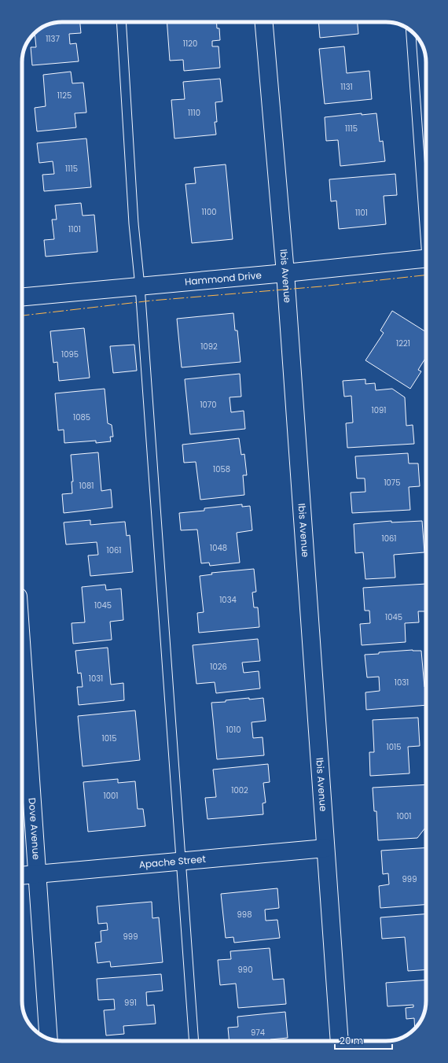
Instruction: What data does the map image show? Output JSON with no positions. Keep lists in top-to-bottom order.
{
  "streets": {
    "street": [
      "Ibis Avenue",
      "Hammond Drive",
      "Dove Avenue",
      "Apache Street"
    ]
  },
  "crossings": [
    ["Ibis Avenue", "Hammond Drive"],
    ["Ibis Avenue", "Apache Street"],
    ["Dove Avenue", "Apache Street"]
  ],
  "house_numbers": [
    "1137",
    "1120",
    "1131",
    "1125",
    "1110",
    "1115",
    "1115",
    "1100",
    "1101",
    "1101",
    "1221",
    "1092",
    "1095",
    "1070",
    "1091",
    "1085",
    "1058",
    "1075",
    "1081",
    "1061",
    "1048",
    "1061",
    "1034",
    "1045",
    "1045",
    "1026",
    "1031",
    "1031",
    "1010",
    "1015",
    "1015",
    "1002",
    "1001",
    "1001",
    "999",
    "998",
    "999",
    "990",
    "991",
    "974"
  ],
  "scale_bar": "20 m"
}
